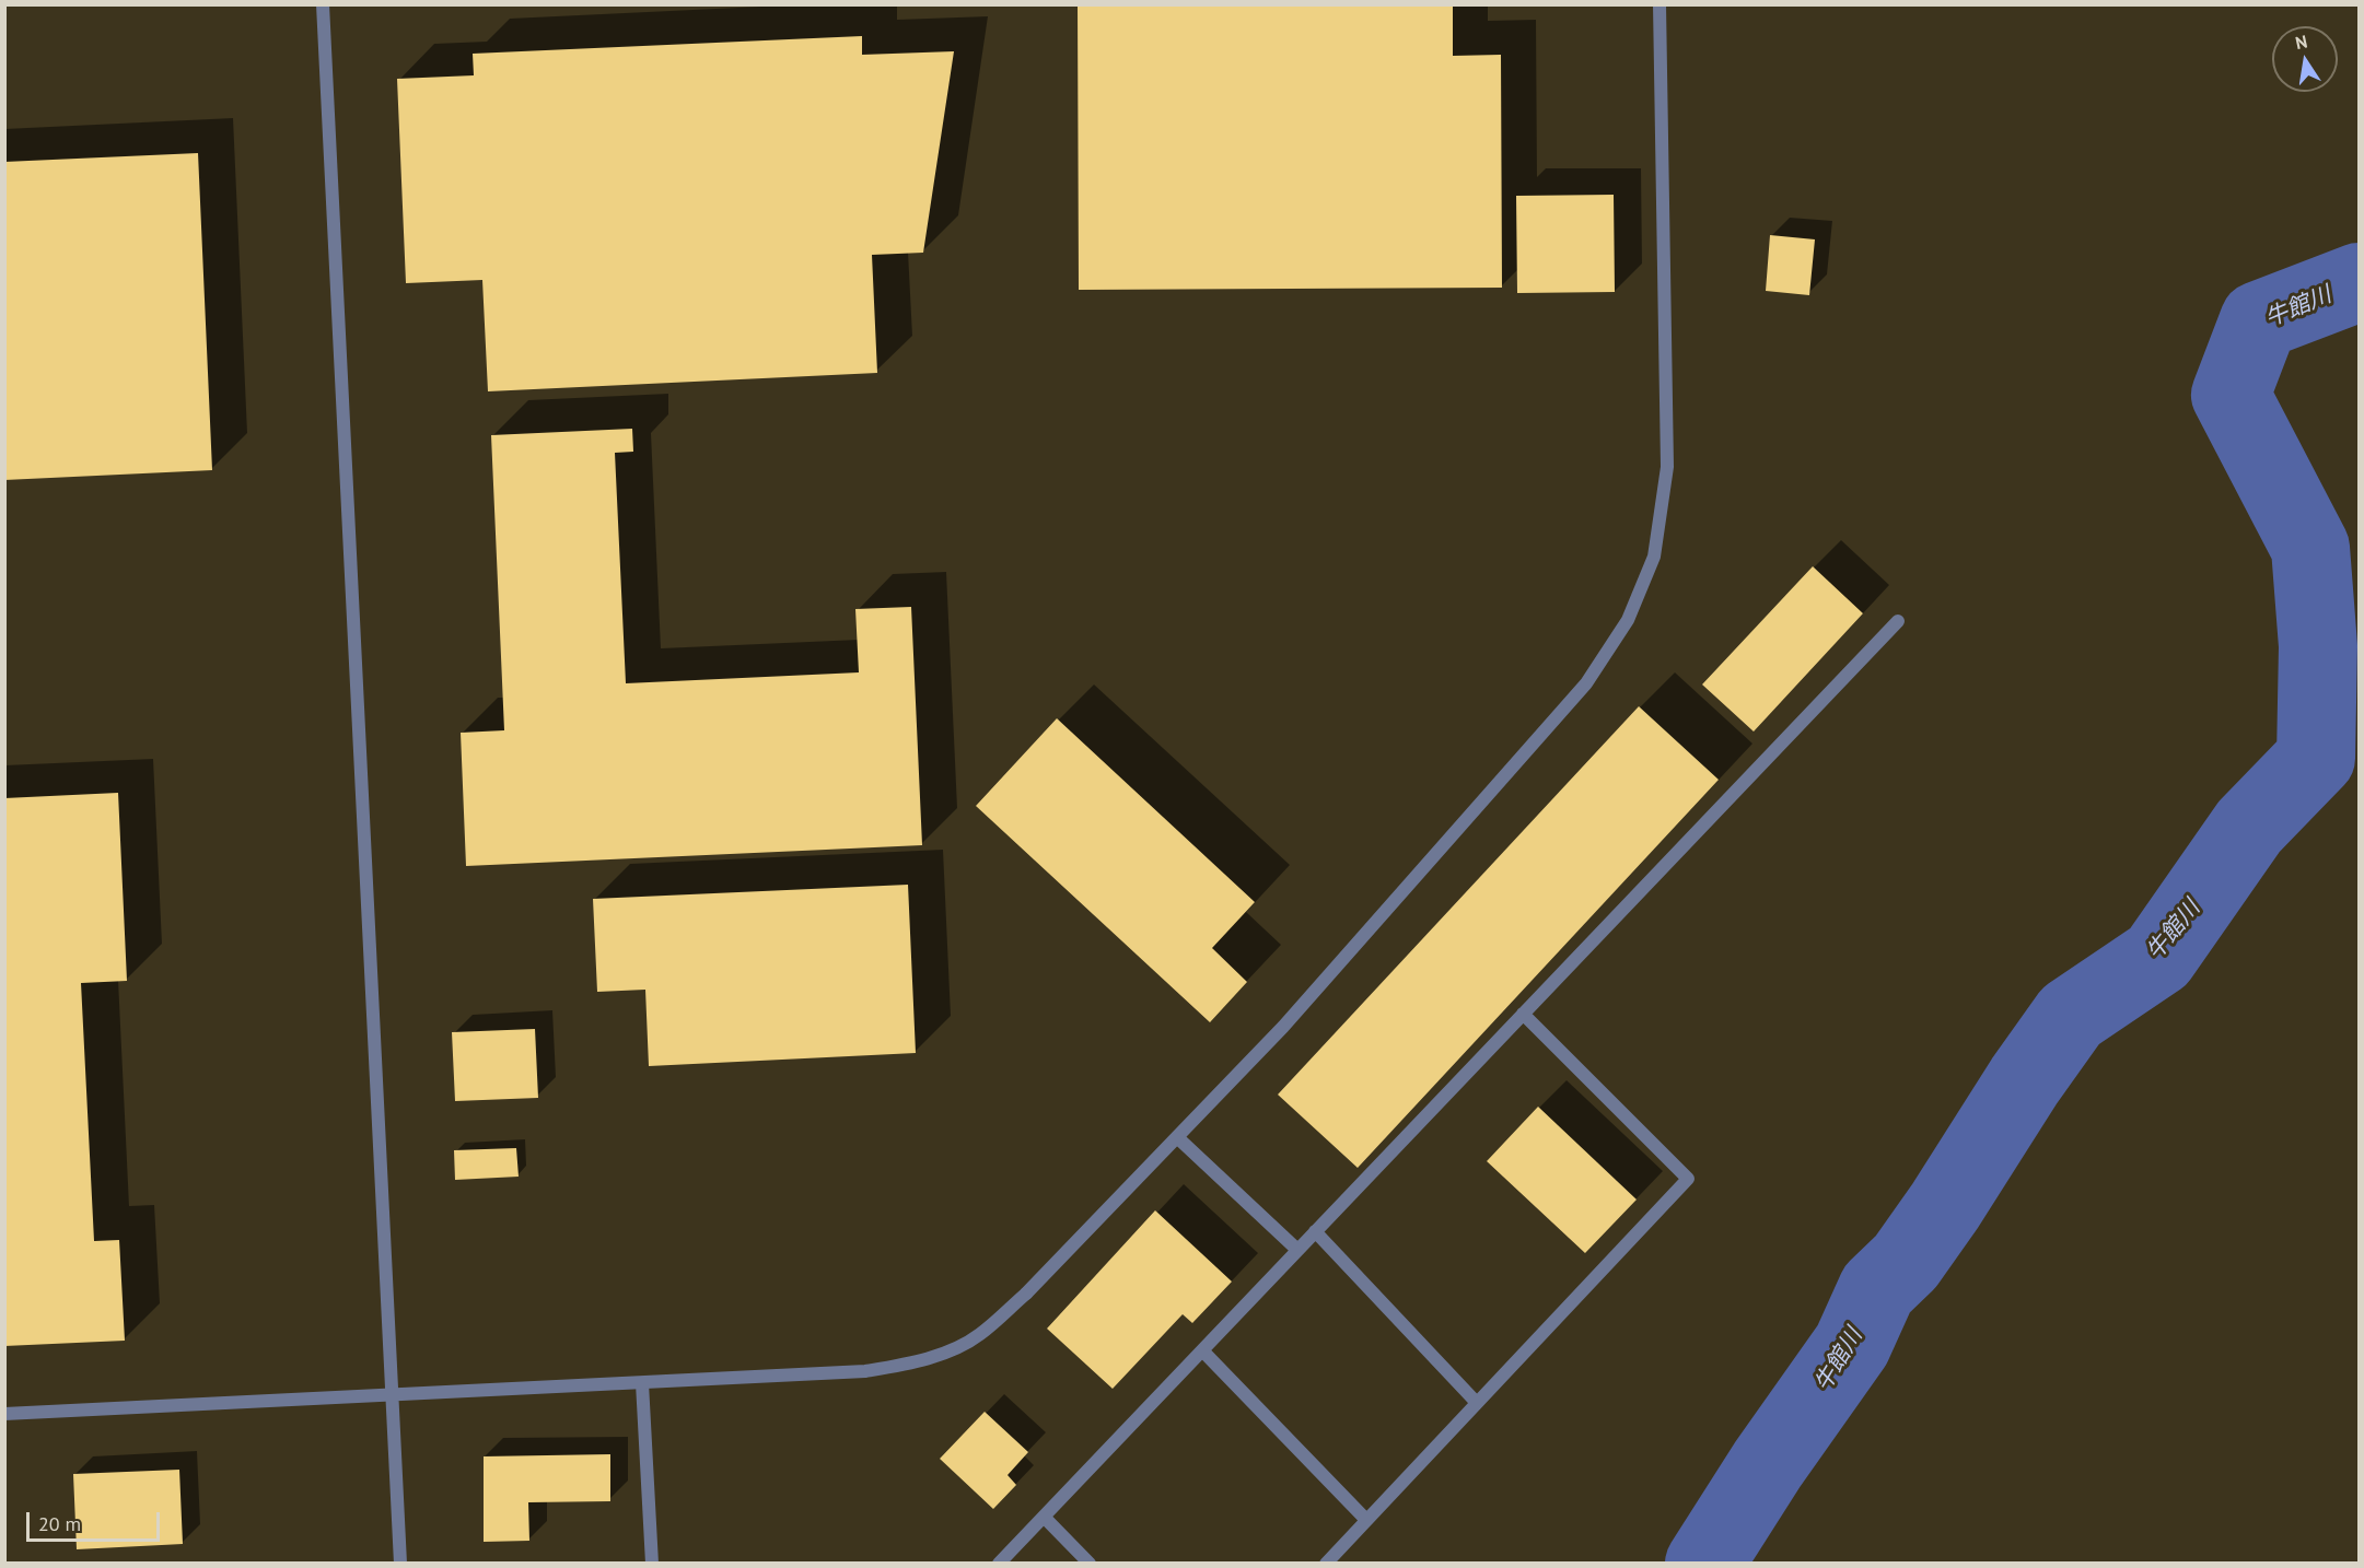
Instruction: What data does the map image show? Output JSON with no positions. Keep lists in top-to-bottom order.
{
  "water": ["牛館川"],
  "scale_bar": "20 m",
  "north": "top"
}
